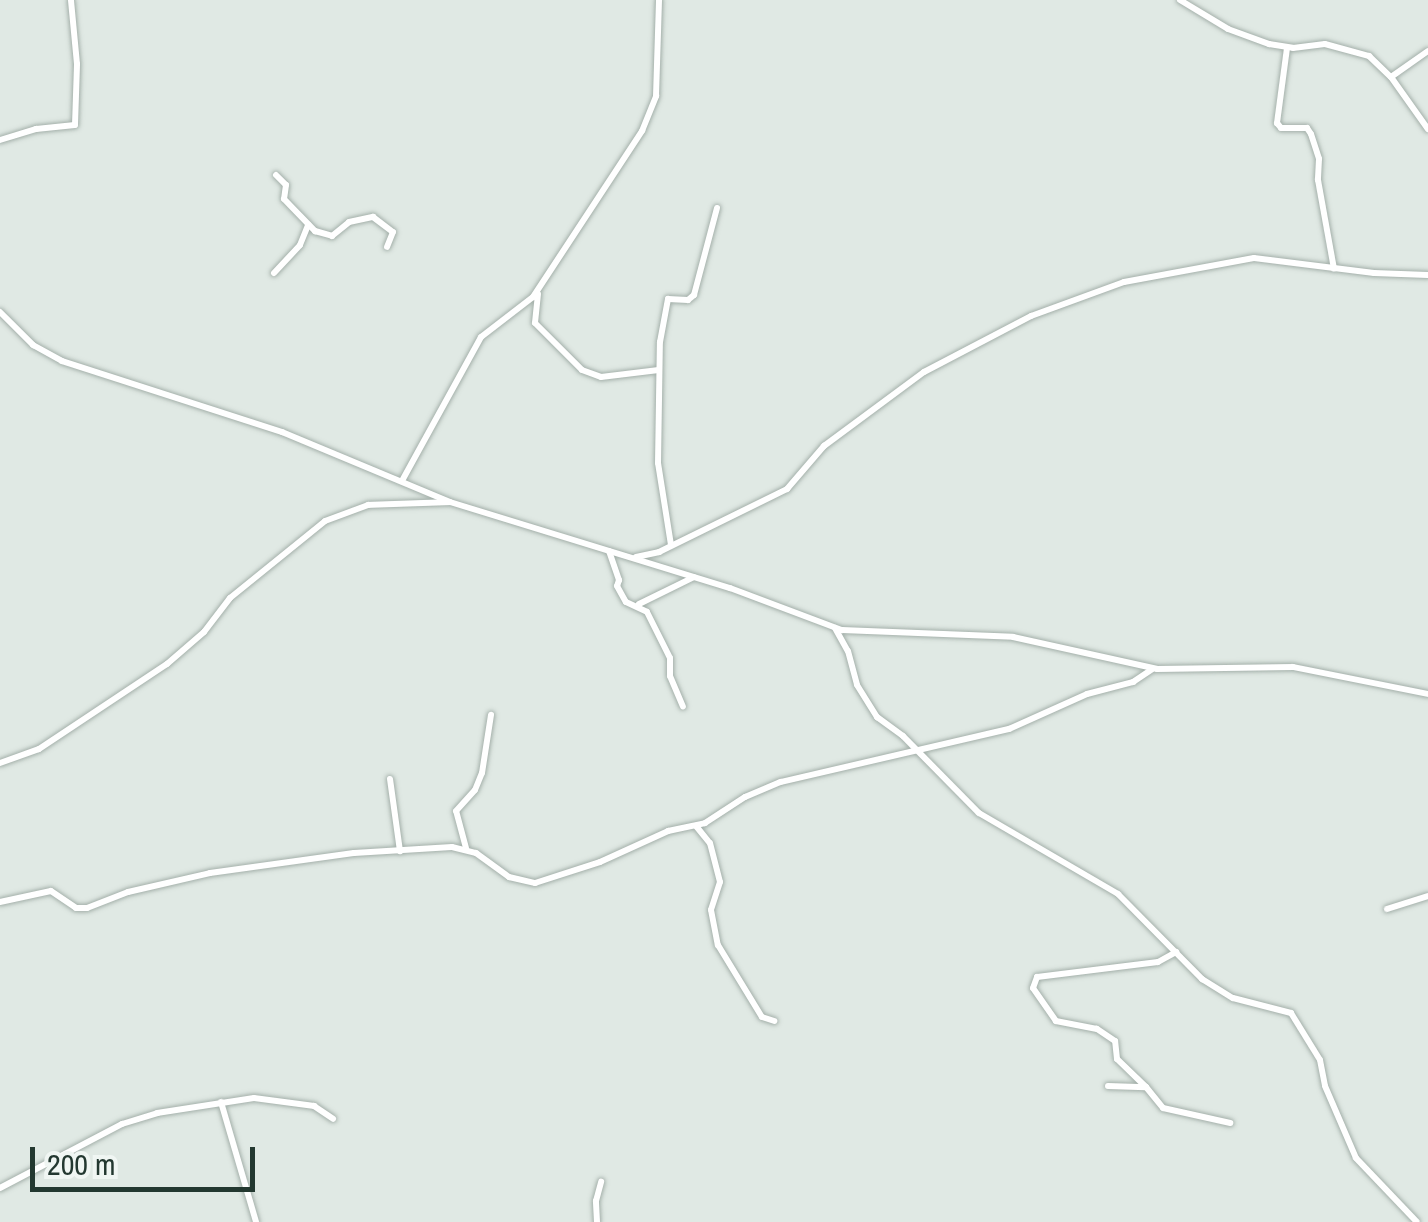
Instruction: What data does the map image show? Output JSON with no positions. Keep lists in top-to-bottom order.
{
  "scale_bar": "200 m"
}
